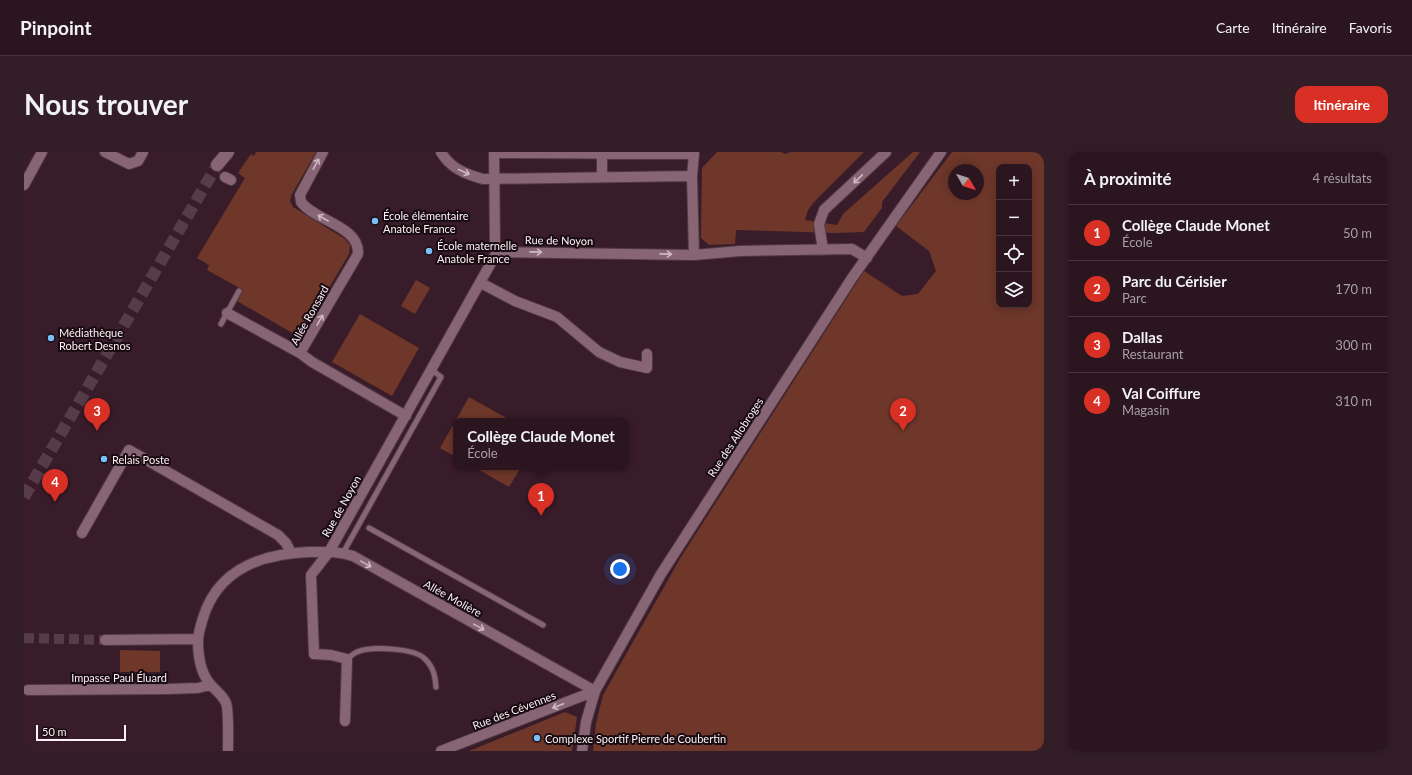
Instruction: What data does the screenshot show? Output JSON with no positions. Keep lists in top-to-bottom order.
{
  "streets": {
    "street": [
      "Rue de Noyon",
      "Allée Ronsard",
      "Rue des Allobroges",
      "Allée Molière",
      "Impasse Paul Éluard",
      "Rue des Cévennes"
    ]
  },
  "crossings": [
    ["Rue de Noyon", "Allée Ronsard"],
    ["Rue de Noyon", "Rue des Allobroges"],
    ["Rue de Noyon", "Allée Molière"],
    ["Rue des Allobroges", "Allée Molière"],
    ["Rue des Allobroges", "Rue des Cévennes"],
    ["Allée Molière", "Rue des Cévennes"]
  ],
  "one_way": ["Allée Ronsard", "Allée Molière", "Rue des Cévennes"],
  "places": [
    "École élémentaire Anatole France",
    "École maternelle Anatole France",
    "Médiathèque Robert Desnos",
    "Relais Poste",
    "Complexe Sportif Pierre de Coubertin"
  ],
  "scale_bar": "50 m",
  "north": "bottom right",
  "page": {
    "header": "Pinpoint",
    "nav": ["Carte", "Itinéraire", "Favoris"],
    "buttons": "Itinéraire",
    "title": "Nous trouver",
    "heading": ["À proximité", "4 résultats"],
    "map_buttons": ["+", "−"],
    "list": [
      {
        "mark": "1",
        "name": "Collège Claude Monet",
        "note": "École",
        "value": "50 m"
      },
      {
        "mark": "2",
        "name": "Parc du Cérisier",
        "note": "Parc",
        "value": "170 m"
      },
      {
        "mark": "3",
        "name": "Dallas",
        "note": "Restaurant",
        "value": "300 m"
      },
      {
        "mark": "4",
        "name": "Val Coiffure",
        "note": "Magasin",
        "value": "310 m"
      }
    ],
    "pins": [
      "2",
      "3",
      "4",
      "1"
    ],
    "popup": ["Collège Claude Monet", "École"],
    "scale": "50 m"
  }
}
